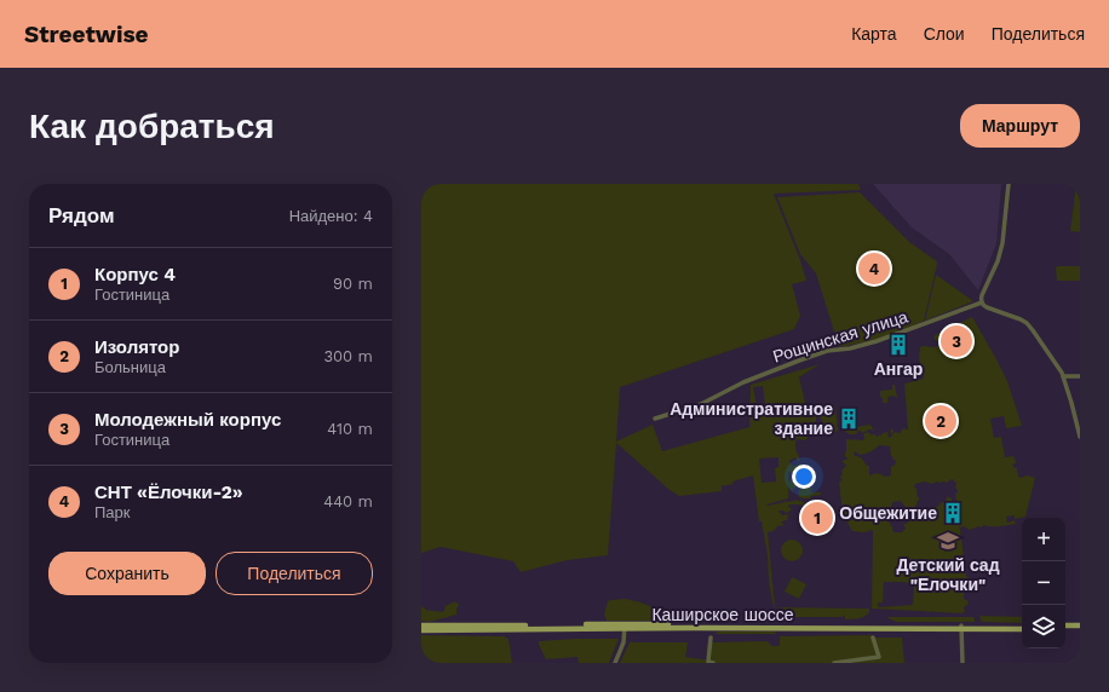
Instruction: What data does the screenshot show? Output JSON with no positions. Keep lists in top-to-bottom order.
{
  "streets": {
    "main road": ["Каширское шоссе"],
    "street": ["Рощинская улица"]
  },
  "places": {
    "building": ["Ангар", "Административное здание", "Общежитие"],
    "school or university": ["Детский сад \"Елочки\""]
  },
  "page": {
    "header": "Streetwise",
    "nav": ["Карта", "Слои", "Поделиться"],
    "buttons": [
      "Маршрут",
      ["Сохранить", "Поделиться"]
    ],
    "title": "Как добраться",
    "heading": ["Рядом", "Найдено: 4"],
    "list": [
      {
        "mark": "1",
        "name": "Корпус 4",
        "note": "Гостиница",
        "value": "90 m"
      },
      {
        "mark": "2",
        "name": "Изолятор",
        "note": "Больница",
        "value": "300 m"
      },
      {
        "mark": "3",
        "name": "Молодежный корпус",
        "note": "Гостиница",
        "value": "410 m"
      },
      {
        "mark": "4",
        "name": "СНТ «Ёлочки-2»",
        "note": "Парк",
        "value": "440 m"
      }
    ],
    "pins": [
      "4",
      "3",
      "2",
      "1"
    ],
    "map_buttons": ["+", "−"]
  }
}
